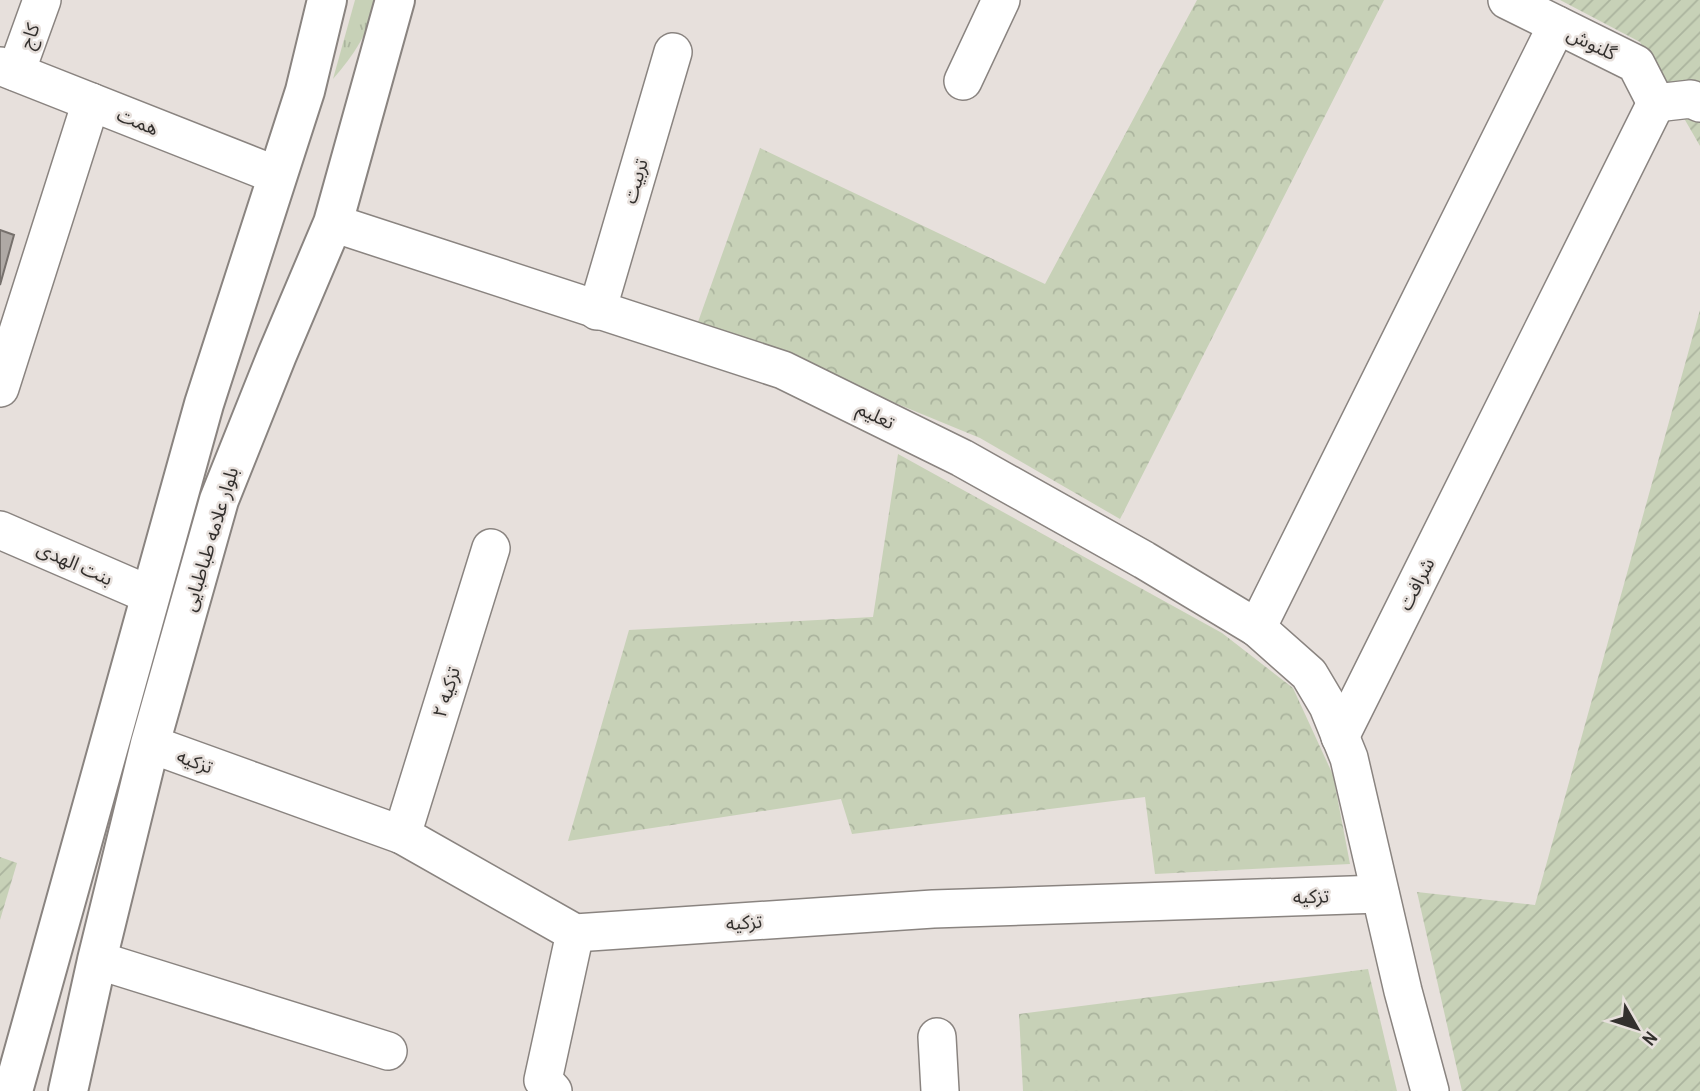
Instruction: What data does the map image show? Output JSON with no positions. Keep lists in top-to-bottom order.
{
  "streets": {
    "main road": ["بلوار علامه طباطبایی"],
    "street": [
      "کاج",
      "گلنوش",
      "همت",
      "تربیت",
      "تعلیم",
      "بنت الهدی",
      "شرافت",
      "تزکیه ۲",
      "تزکیه"
    ]
  },
  "crossings": [
    ["کاج", "همت"],
    ["گلنوش", "شرافت"],
    ["تربیت", "تعلیم"],
    ["تعلیم", "بلوار علامه طباطبایی"],
    ["تعلیم", "شرافت"],
    ["بلوار علامه طباطبایی", "تزکیه"],
    ["تزکیه ۲", "تزکیه"]
  ],
  "north": "bottom right"
}
